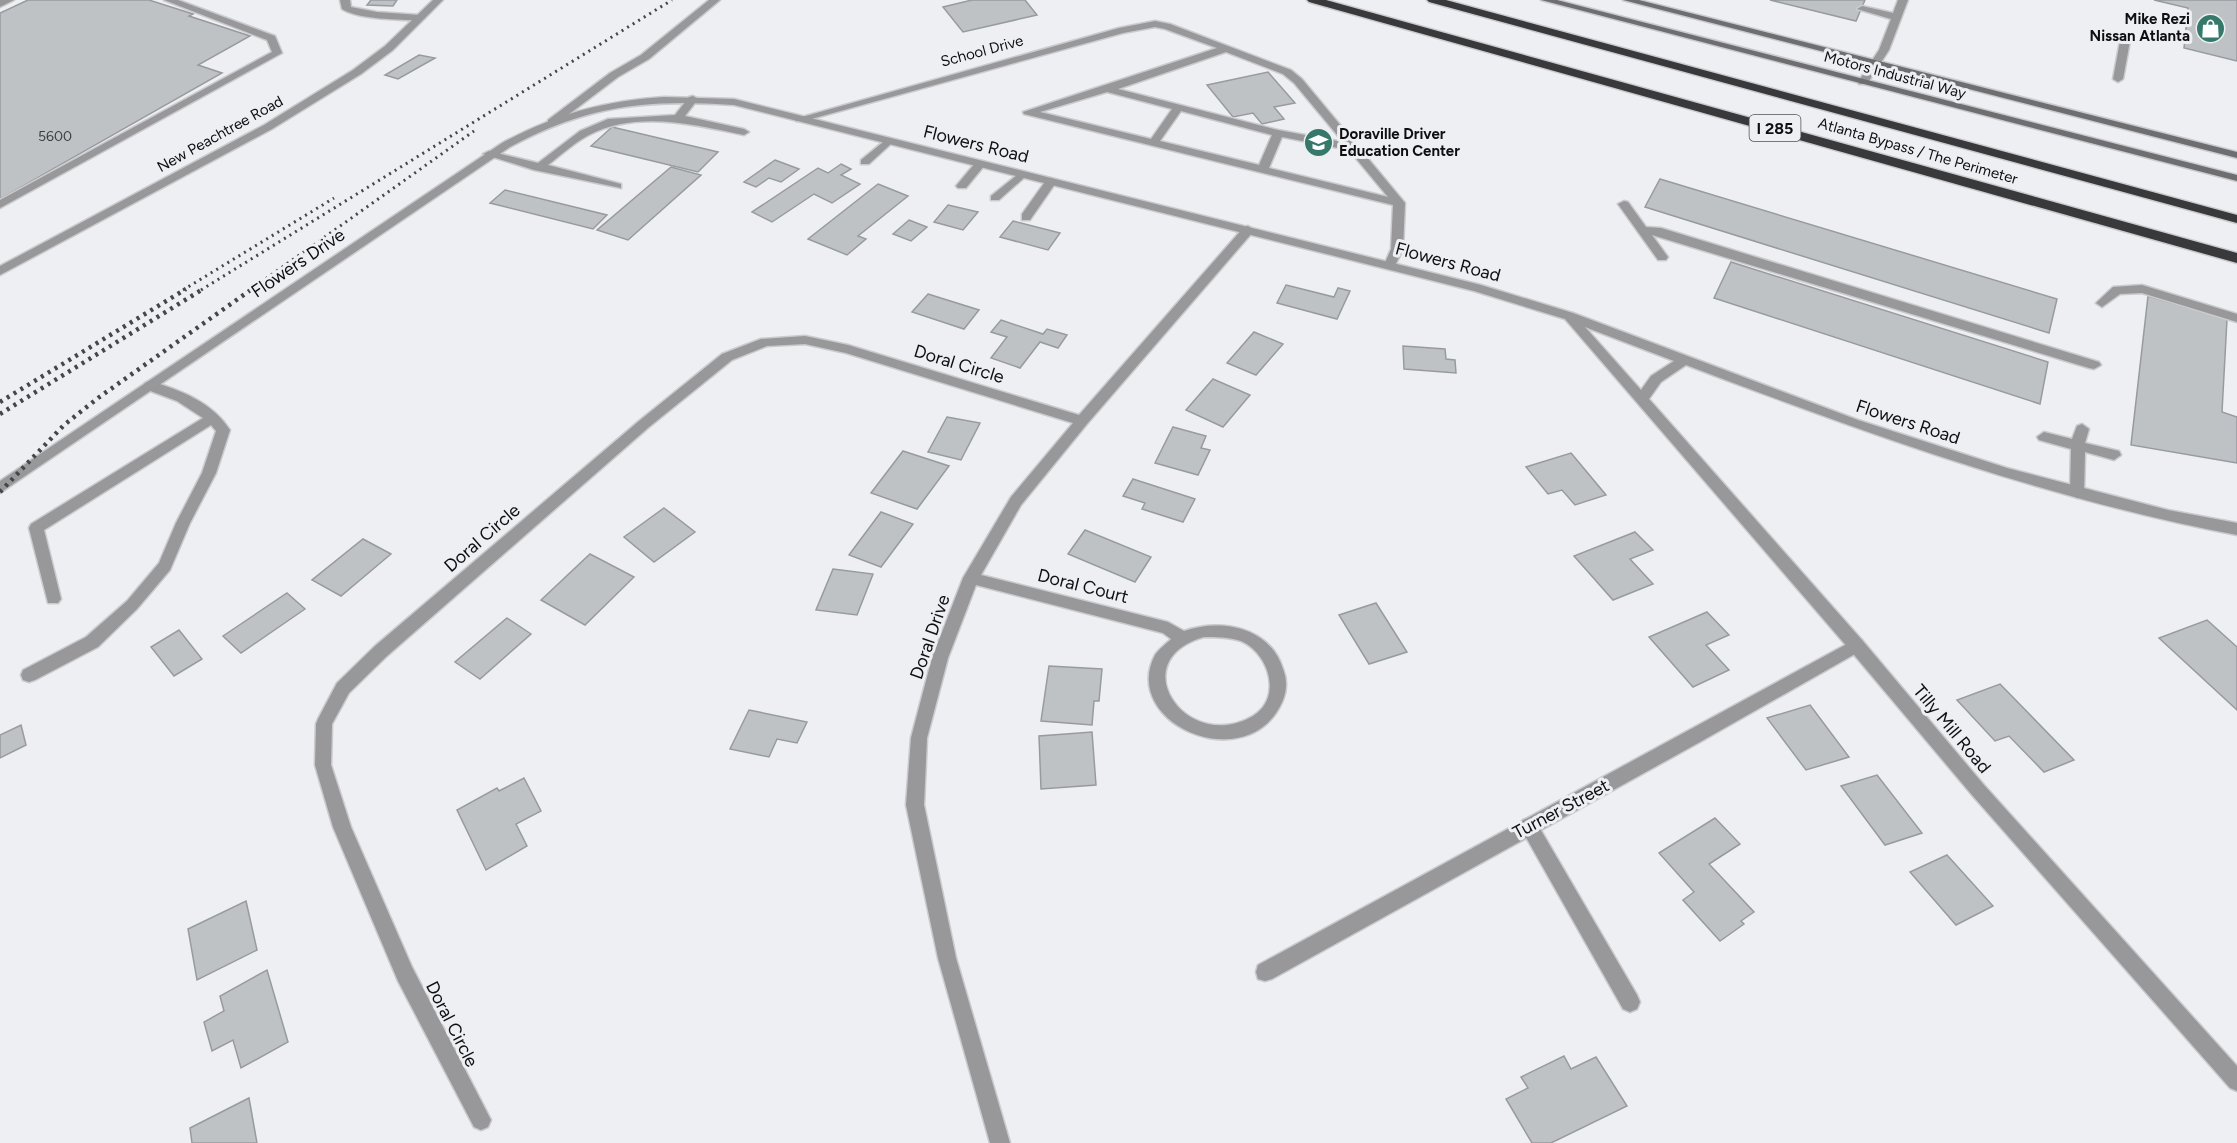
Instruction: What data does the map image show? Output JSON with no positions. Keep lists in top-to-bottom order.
{
  "streets": {
    "highway": ["I 285", "Atlanta Bypass / The Perimeter"],
    "main road": ["Motors Industrial Way"],
    "street": [
      "School Drive",
      "New Peachtree Road",
      "Flowers Road",
      "Flowers Drive",
      "Doral Circle",
      "Doral Court",
      "Doral Drive",
      "Tilly Mill Road",
      "Turner Street"
    ]
  },
  "crossings": [
    ["School Drive", "Flowers Road"],
    ["Flowers Road", "Flowers Drive"],
    ["Flowers Road", "Doral Drive"],
    ["Flowers Road", "Tilly Mill Road"],
    ["Doral Circle", "Doral Drive"],
    ["Doral Court", "Doral Drive"],
    ["Tilly Mill Road", "Turner Street"]
  ],
  "places": {
    "shop": ["Mike Rezi Nissan Atlanta"],
    "school or university": ["Doraville Driver Education Center"]
  },
  "house_numbers": ["5600"]
}
